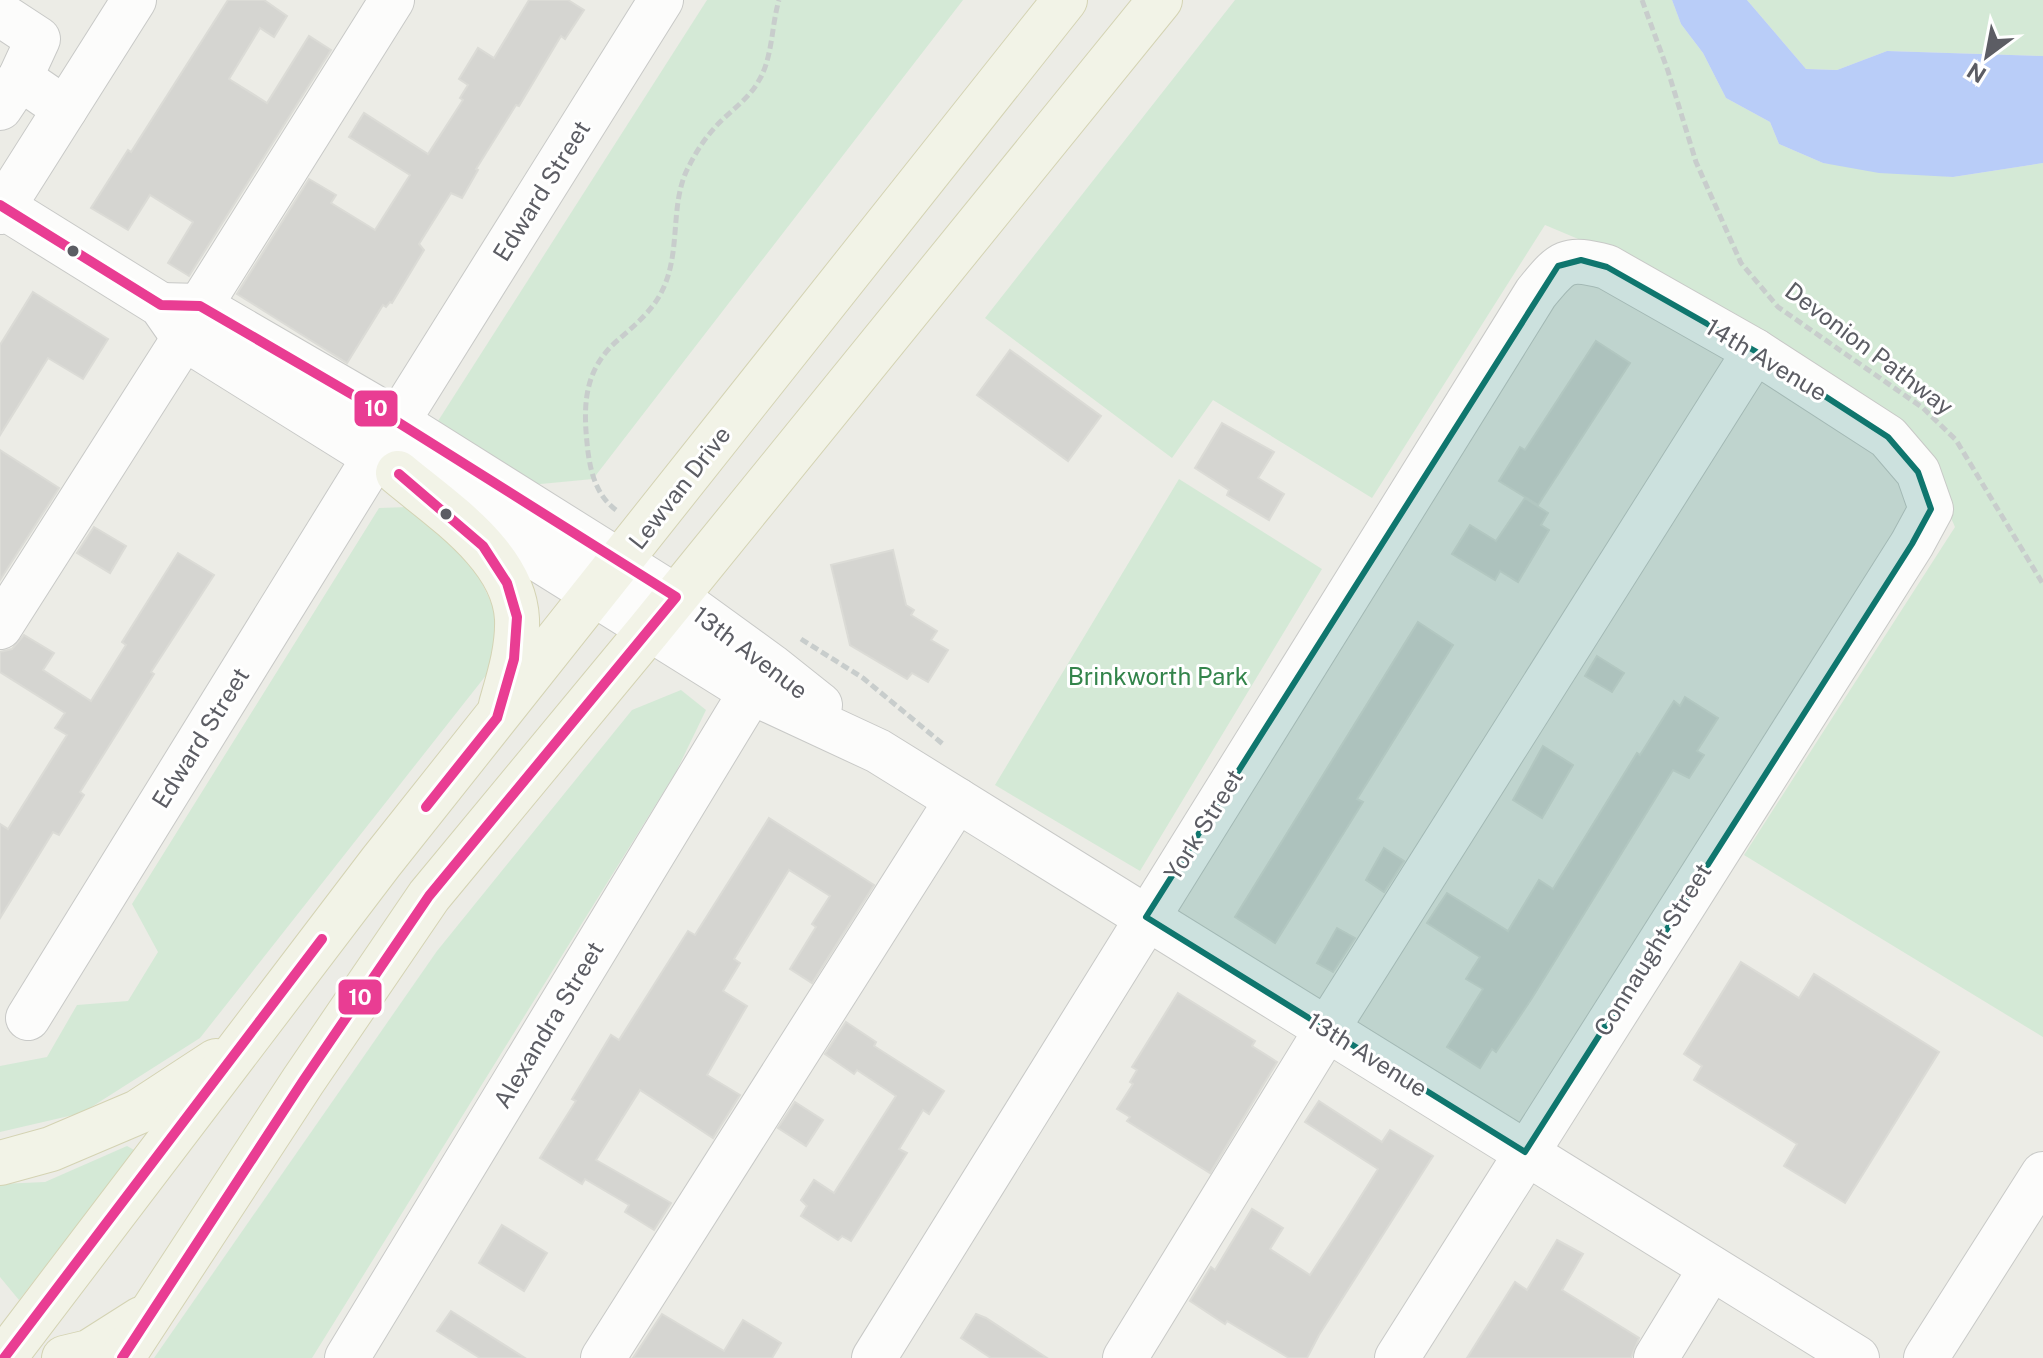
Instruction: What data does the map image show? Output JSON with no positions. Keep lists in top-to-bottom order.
{
  "streets": {
    "main road": ["Lewvan Drive"],
    "street": [
      "Edward Street",
      "14th Avenue",
      "13th Avenue",
      "York Street",
      "Connaught Street",
      "Alexandra Street"
    ],
    "path": ["Devonion Pathway"]
  },
  "crossings": [
    ["Edward Street", "13th Avenue"],
    ["14th Avenue", "York Street"],
    ["14th Avenue", "Connaught Street"],
    ["Lewvan Drive", "13th Avenue"],
    ["13th Avenue", "York Street"],
    ["13th Avenue", "Connaught Street"],
    ["13th Avenue", "Alexandra Street"]
  ],
  "parks": ["Brinkworth Park"],
  "lines": ["transit line 10"],
  "north": "bottom left"
}
